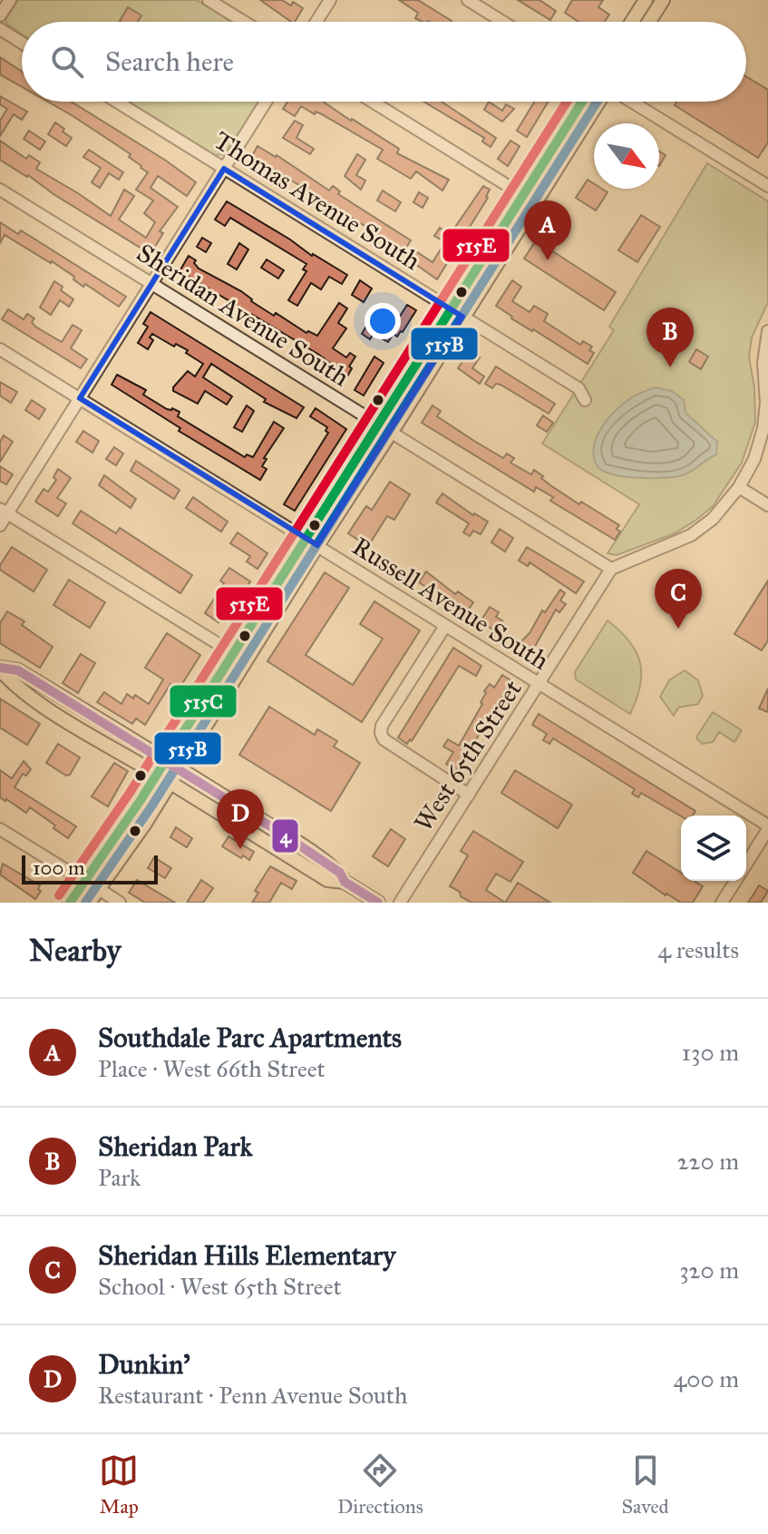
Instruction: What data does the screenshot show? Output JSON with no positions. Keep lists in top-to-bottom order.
{
  "streets": {
    "street": [
      "Thomas Avenue South",
      "Sheridan Avenue South",
      "Russell Avenue South",
      "West 65th Street"
    ]
  },
  "crossings": [
    ["Sheridan Avenue South", "West 65th Street"],
    ["Russell Avenue South", "West 65th Street"]
  ],
  "lines": [
    "transit line 515C",
    "transit line 515B",
    "transit line 515E",
    "transit line 4"
  ],
  "scale_bar": "100 m",
  "north": "bottom right",
  "page": {
    "search": "Search here",
    "pins": [
      "A",
      "B",
      "C",
      "D"
    ],
    "scale": "100 m",
    "heading": ["Nearby", "4 results"],
    "list": [
      {
        "mark": "A",
        "name": "Southdale Parc Apartments",
        "note": "Place · West 66th Street",
        "value": "130 m"
      },
      {
        "mark": "B",
        "name": "Sheridan Park",
        "note": "Park",
        "value": "220 m"
      },
      {
        "mark": "C",
        "name": "Sheridan Hills Elementary",
        "note": "School · West 65th Street",
        "value": "320 m"
      },
      {
        "mark": "D",
        "name": "Dunkin'",
        "note": "Restaurant · Penn Avenue South",
        "value": "400 m"
      }
    ],
    "nav": ["Map", "Directions", "Saved"]
  }
}
